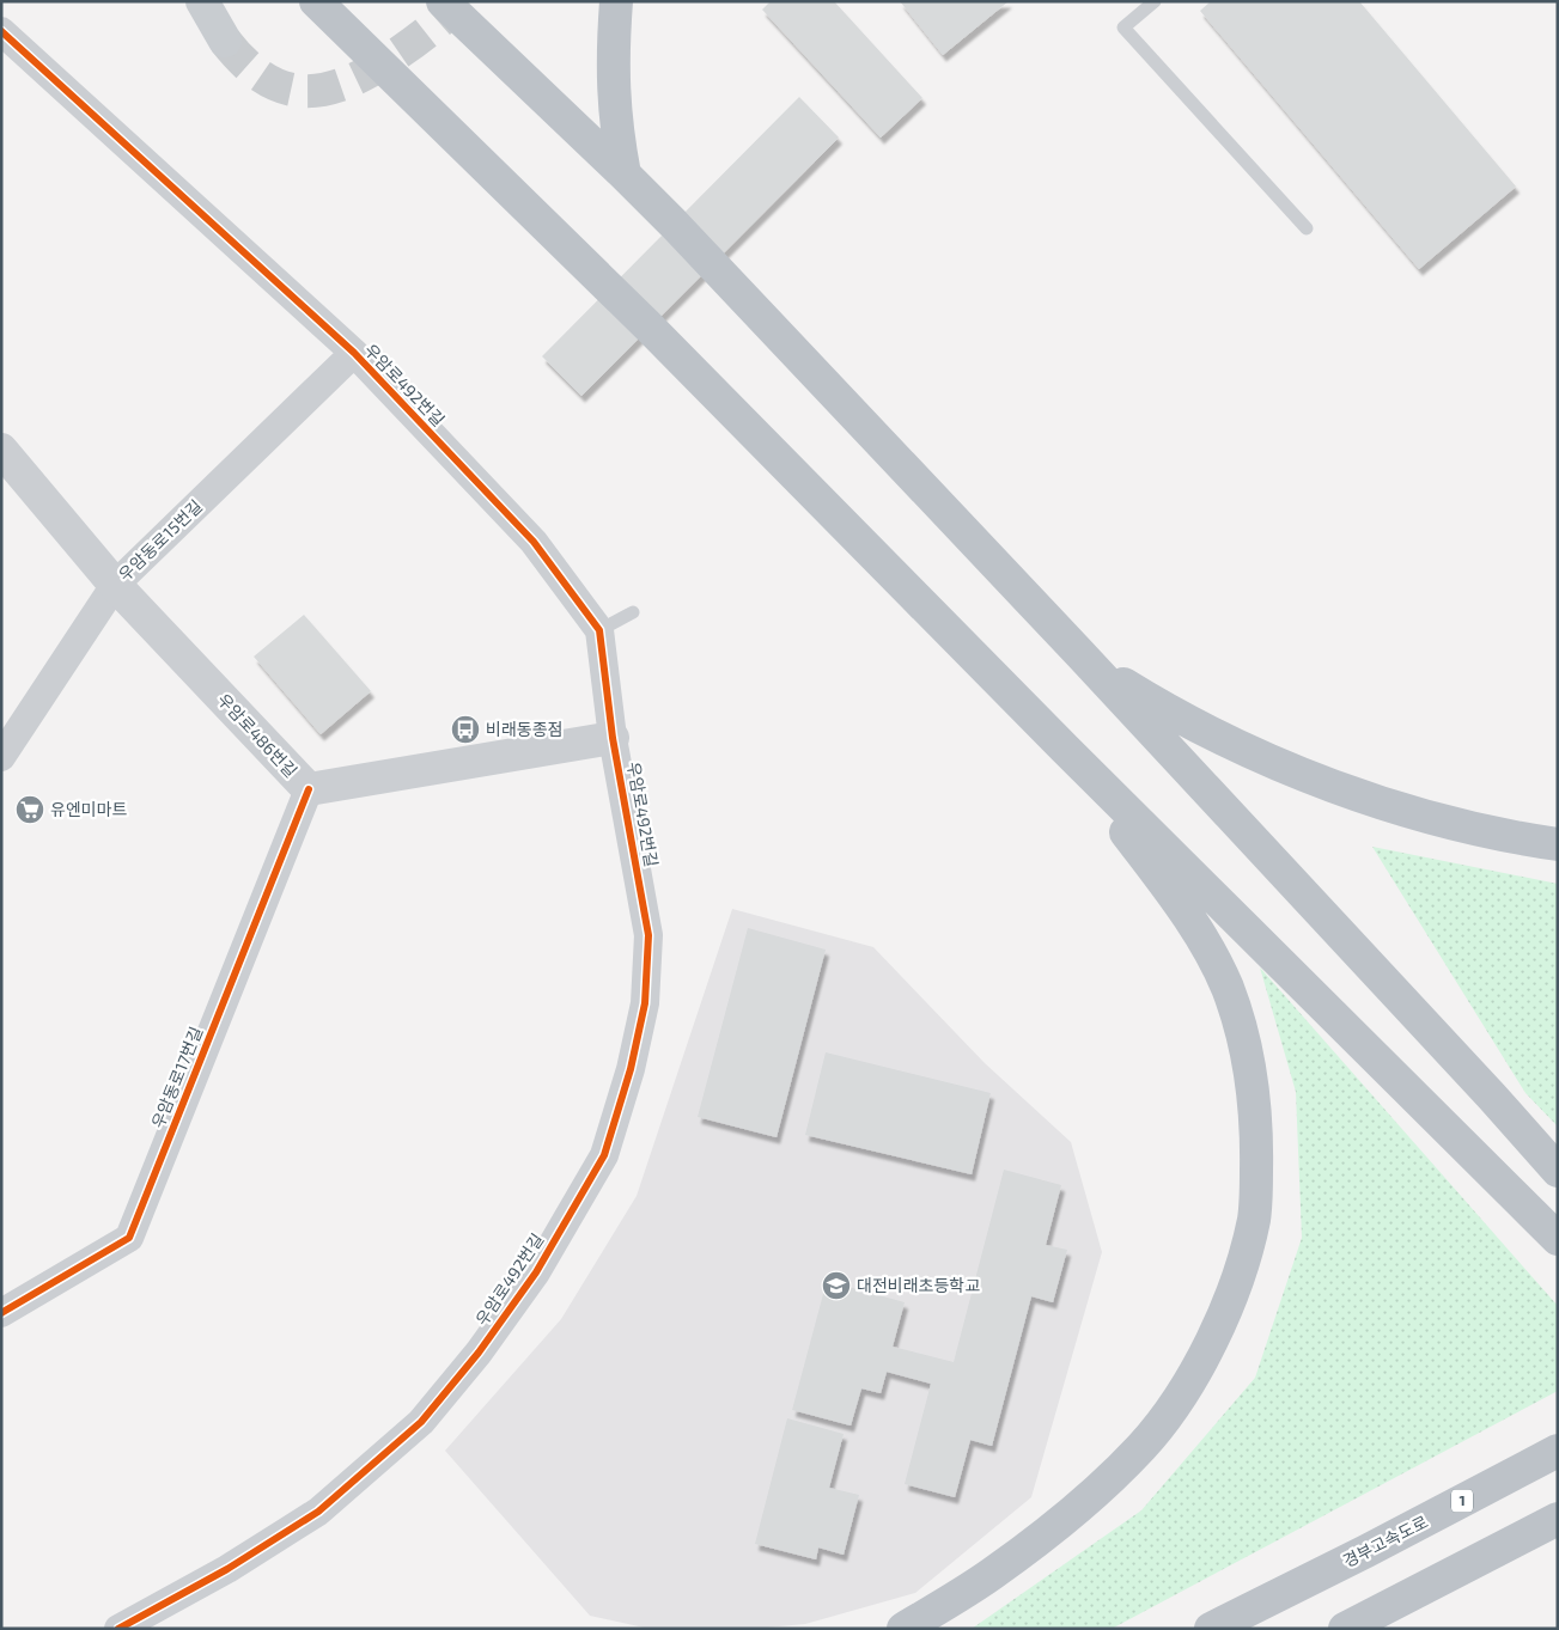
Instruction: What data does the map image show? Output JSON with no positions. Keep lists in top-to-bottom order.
{
  "streets": {
    "highway": ["1", "경부고속도로"],
    "street": [
      "우암로492번길",
      "우암동로15번길",
      "우암로486번길",
      "우암동로17번길"
    ]
  },
  "crossings": [
    ["우암로492번길", "우암동로15번길"],
    ["우암로492번길", "우암로486번길"],
    ["우암동로15번길", "우암로486번길"],
    ["우암로486번길", "우암동로17번길"]
  ],
  "places": {
    "bus stop": ["비래동종점"],
    "supermarket": ["유엔미마트"],
    "school or university": ["대전비래초등학교"]
  }
}
